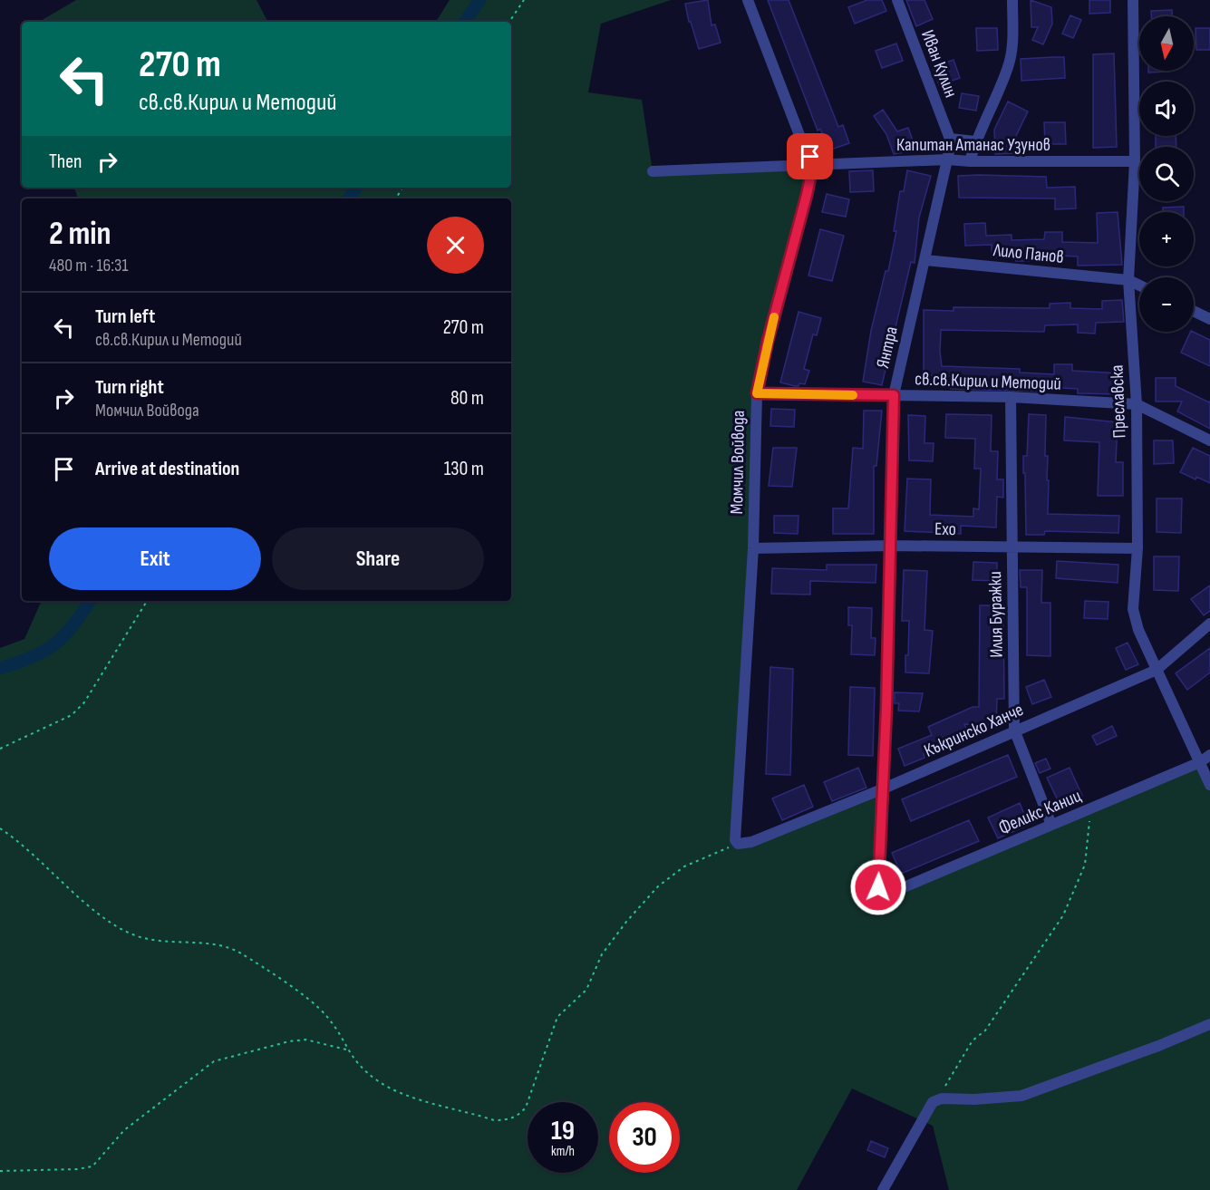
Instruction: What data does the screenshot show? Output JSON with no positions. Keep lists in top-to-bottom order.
{
  "streets": {
    "street": [
      "Иван Кулин",
      "Капитан Атанас Узунов",
      "Лило Панов",
      "Янтра",
      "св.св.Кирил и Методий",
      "Преславска",
      "Момчил Войвода",
      "Ехо",
      "Илия Буражки",
      "Къкринско Ханче",
      "Феликс Каниц"
    ]
  },
  "crossings": [
    ["Иван Кулин", "Янтра"],
    ["Капитан Атанас Узунов", "Янтра"],
    ["Капитан Атанас Узунов", "Преславска"],
    ["Капитан Атанас Узунов", "Момчил Войвода"],
    ["Лило Панов", "Янтра"],
    ["Лило Панов", "Преславска"],
    ["Янтра", "св.св.Кирил и Методий"],
    ["Янтра", "Ехо"],
    ["Янтра", "Къкринско Ханче"],
    ["Янтра", "Феликс Каниц"],
    ["св.св.Кирил и Методий", "Преславска"],
    ["св.св.Кирил и Методий", "Момчил Войвода"],
    ["св.св.Кирил и Методий", "Илия Буражки"],
    ["Преславска", "Ехо"],
    ["Преславска", "Къкринско Ханче"],
    ["Преславска", "Феликс Каниц"],
    ["Момчил Войвода", "Ехо"],
    ["Момчил Войвода", "Къкринско Ханче"],
    ["Ехо", "Илия Буражки"],
    ["Илия Буражки", "Къкринско Ханче"],
    ["Илия Буражки", "Феликс Каниц"]
  ],
  "north": "bottom",
  "page": {
    "map_buttons": ["+", "−"],
    "turn": ["270 m", "св.св.Кирил и Методий"],
    "then": "Then",
    "heading": ["2 min", "480 m · 16:31"],
    "list": [
      {
        "name": "Turn left",
        "note": "св.св.Кирил и Методий",
        "value": "270 m"
      },
      {
        "name": "Turn right",
        "note": "Момчил Войвода",
        "value": "80 m"
      },
      {
        "name": "Arrive at destination",
        "value": "130 m"
      }
    ],
    "buttons": ["Exit", "Share"],
    "speed": "19 km/h",
    "limit": "30"
  }
}
